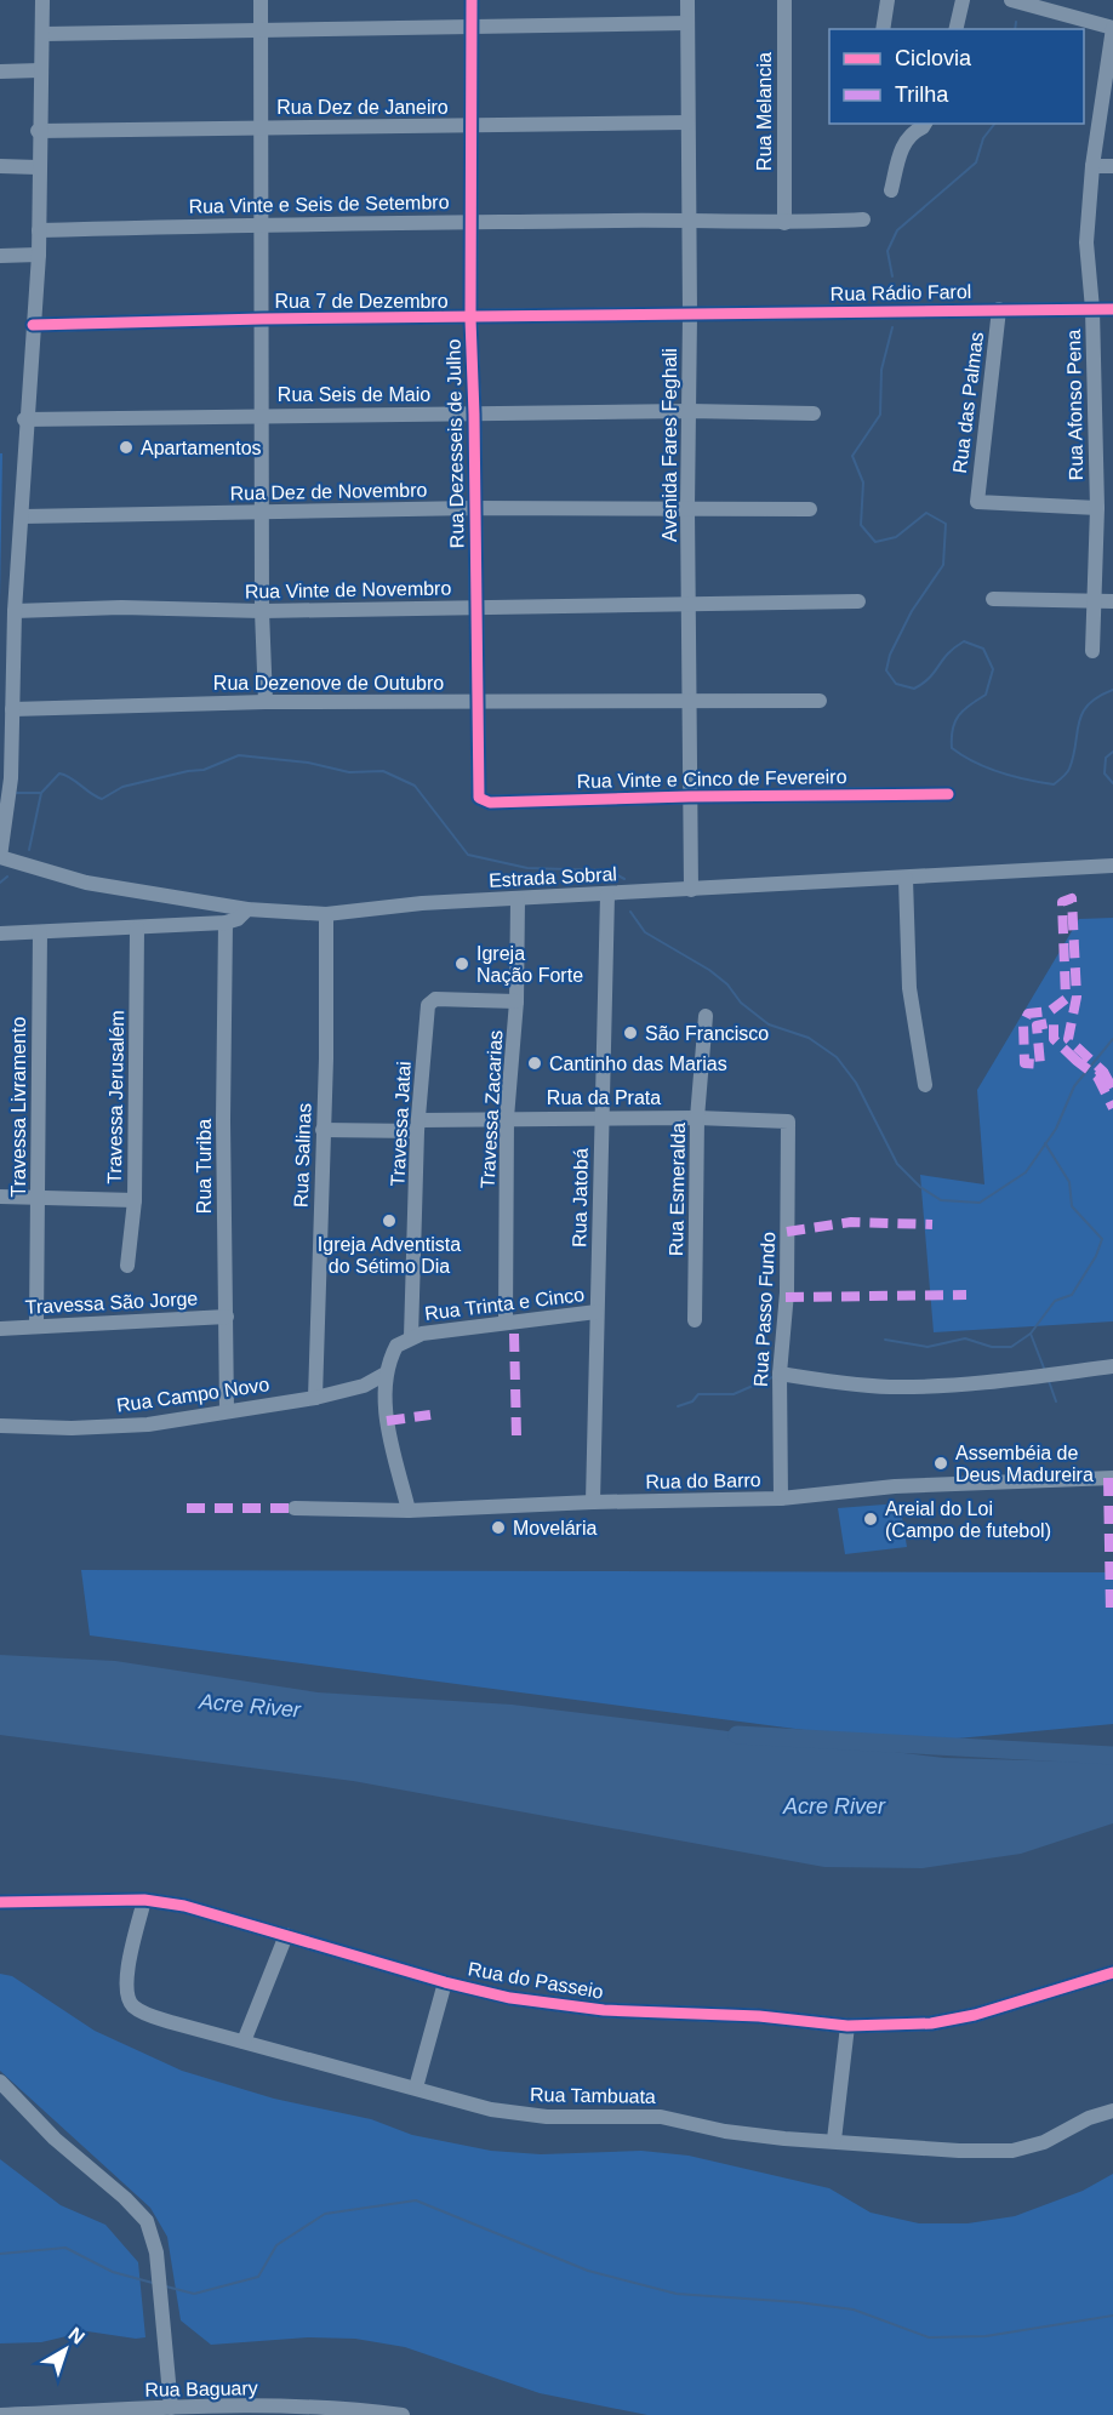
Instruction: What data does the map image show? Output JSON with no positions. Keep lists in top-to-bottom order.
{
  "streets": {
    "street": [
      "Rua Dez de Janeiro",
      "Rua Melancia",
      "Rua Vinte e Seis de Setembro",
      "Rua Rádio Farol",
      "Rua 7 de Dezembro",
      "Rua Seis de Maio",
      "Rua das Palmas",
      "Rua Afonso Pena",
      "Rua Dezesseis de Julho",
      "Avenida Fares Feghali",
      "Rua Dez de Novembro",
      "Rua Vinte de Novembro",
      "Rua Dezenove de Outubro",
      "Rua Vinte e Cinco de Fevereiro",
      "Estrada Sobral",
      "Travessa Jerusalém",
      "Rua da Prata",
      "Travessa Livramento",
      "Travessa Zacarias",
      "Travessa Jatai",
      "Rua Salinas",
      "Rua Turiba",
      "Rua Esmeralda",
      "Rua Jatobá",
      "Travessa São Jorge",
      "Rua Trinta e Cinco",
      "Rua Passo Fundo",
      "Rua Campo Novo",
      "Rua do Barro",
      "Rua do Passeio",
      "Rua Tambuata",
      "Rua Baguary"
    ]
  },
  "crossings": [
    ["Rua Dez de Janeiro", "Rua Dezesseis de Julho"],
    ["Rua Dez de Janeiro", "Avenida Fares Feghali"],
    ["Rua Melancia", "Rua Vinte e Seis de Setembro"],
    ["Rua Vinte e Seis de Setembro", "Rua Dezesseis de Julho"],
    ["Rua Vinte e Seis de Setembro", "Avenida Fares Feghali"],
    ["Rua Rádio Farol", "Rua 7 de Dezembro"],
    ["Rua Rádio Farol", "Rua das Palmas"],
    ["Rua Rádio Farol", "Rua Afonso Pena"],
    ["Rua Rádio Farol", "Avenida Fares Feghali"],
    ["Rua 7 de Dezembro", "Rua Dezesseis de Julho"],
    ["Rua 7 de Dezembro", "Avenida Fares Feghali"],
    ["Rua Seis de Maio", "Rua Dezesseis de Julho"],
    ["Rua Seis de Maio", "Avenida Fares Feghali"],
    ["Rua das Palmas", "Rua Afonso Pena"],
    ["Rua Dezesseis de Julho", "Rua Dez de Novembro"],
    ["Rua Dezesseis de Julho", "Rua Vinte de Novembro"],
    ["Rua Dezesseis de Julho", "Rua Dezenove de Outubro"],
    ["Rua Dezesseis de Julho", "Rua Vinte e Cinco de Fevereiro"],
    ["Avenida Fares Feghali", "Rua Dez de Novembro"],
    ["Avenida Fares Feghali", "Rua Vinte de Novembro"],
    ["Avenida Fares Feghali", "Rua Dezenove de Outubro"],
    ["Avenida Fares Feghali", "Rua Vinte e Cinco de Fevereiro"],
    ["Avenida Fares Feghali", "Estrada Sobral"],
    ["Estrada Sobral", "Travessa Zacarias"],
    ["Estrada Sobral", "Rua Salinas"],
    ["Estrada Sobral", "Rua Jatobá"],
    ["Rua da Prata", "Travessa Zacarias"],
    ["Rua da Prata", "Travessa Jatai"],
    ["Rua da Prata", "Rua Salinas"],
    ["Rua da Prata", "Rua Esmeralda"],
    ["Rua da Prata", "Rua Jatobá"],
    ["Rua da Prata", "Rua Passo Fundo"],
    ["Travessa Livramento", "Travessa São Jorge"],
    ["Travessa Zacarias", "Travessa Jatai"],
    ["Travessa Zacarias", "Rua Trinta e Cinco"],
    ["Travessa Jatai", "Rua Trinta e Cinco"],
    ["Rua Salinas", "Rua Campo Novo"],
    ["Rua Turiba", "Travessa São Jorge"],
    ["Rua Turiba", "Rua Campo Novo"],
    ["Rua Jatobá", "Rua Trinta e Cinco"],
    ["Rua Jatobá", "Rua do Barro"],
    ["Rua Trinta e Cinco", "Rua Campo Novo"],
    ["Rua Passo Fundo", "Rua do Barro"],
    ["Rua do Passeio", "Rua Tambuata"]
  ],
  "water": ["Acre River"],
  "places": [
    "Apartamentos",
    "Igreja Nação Forte",
    "São Francisco",
    "Cantinho das Marias",
    "Igreja Adventista do Sétimo Dia",
    "Assembéia de Deus Madureira",
    "Areial do Loi (Campo de futebol)",
    "Movelária"
  ],
  "legend": ["Ciclovia", "Trilha"],
  "north": "top right"
}
